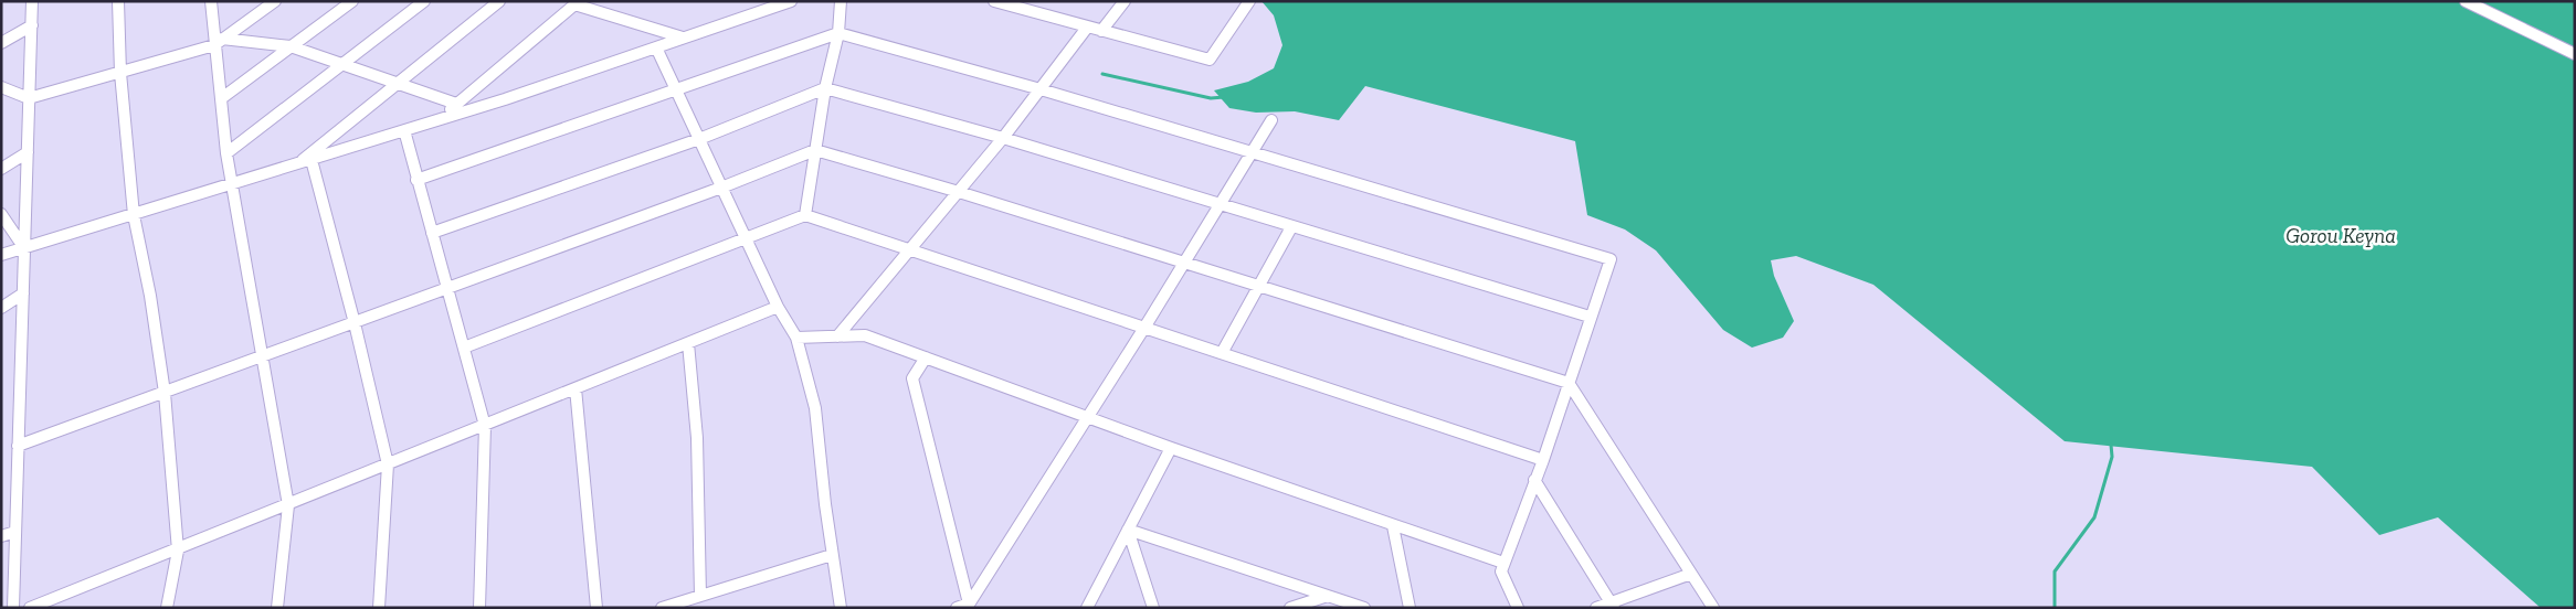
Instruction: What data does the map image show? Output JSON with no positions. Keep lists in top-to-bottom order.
{
  "water": ["Gorou Keyna"]
}
